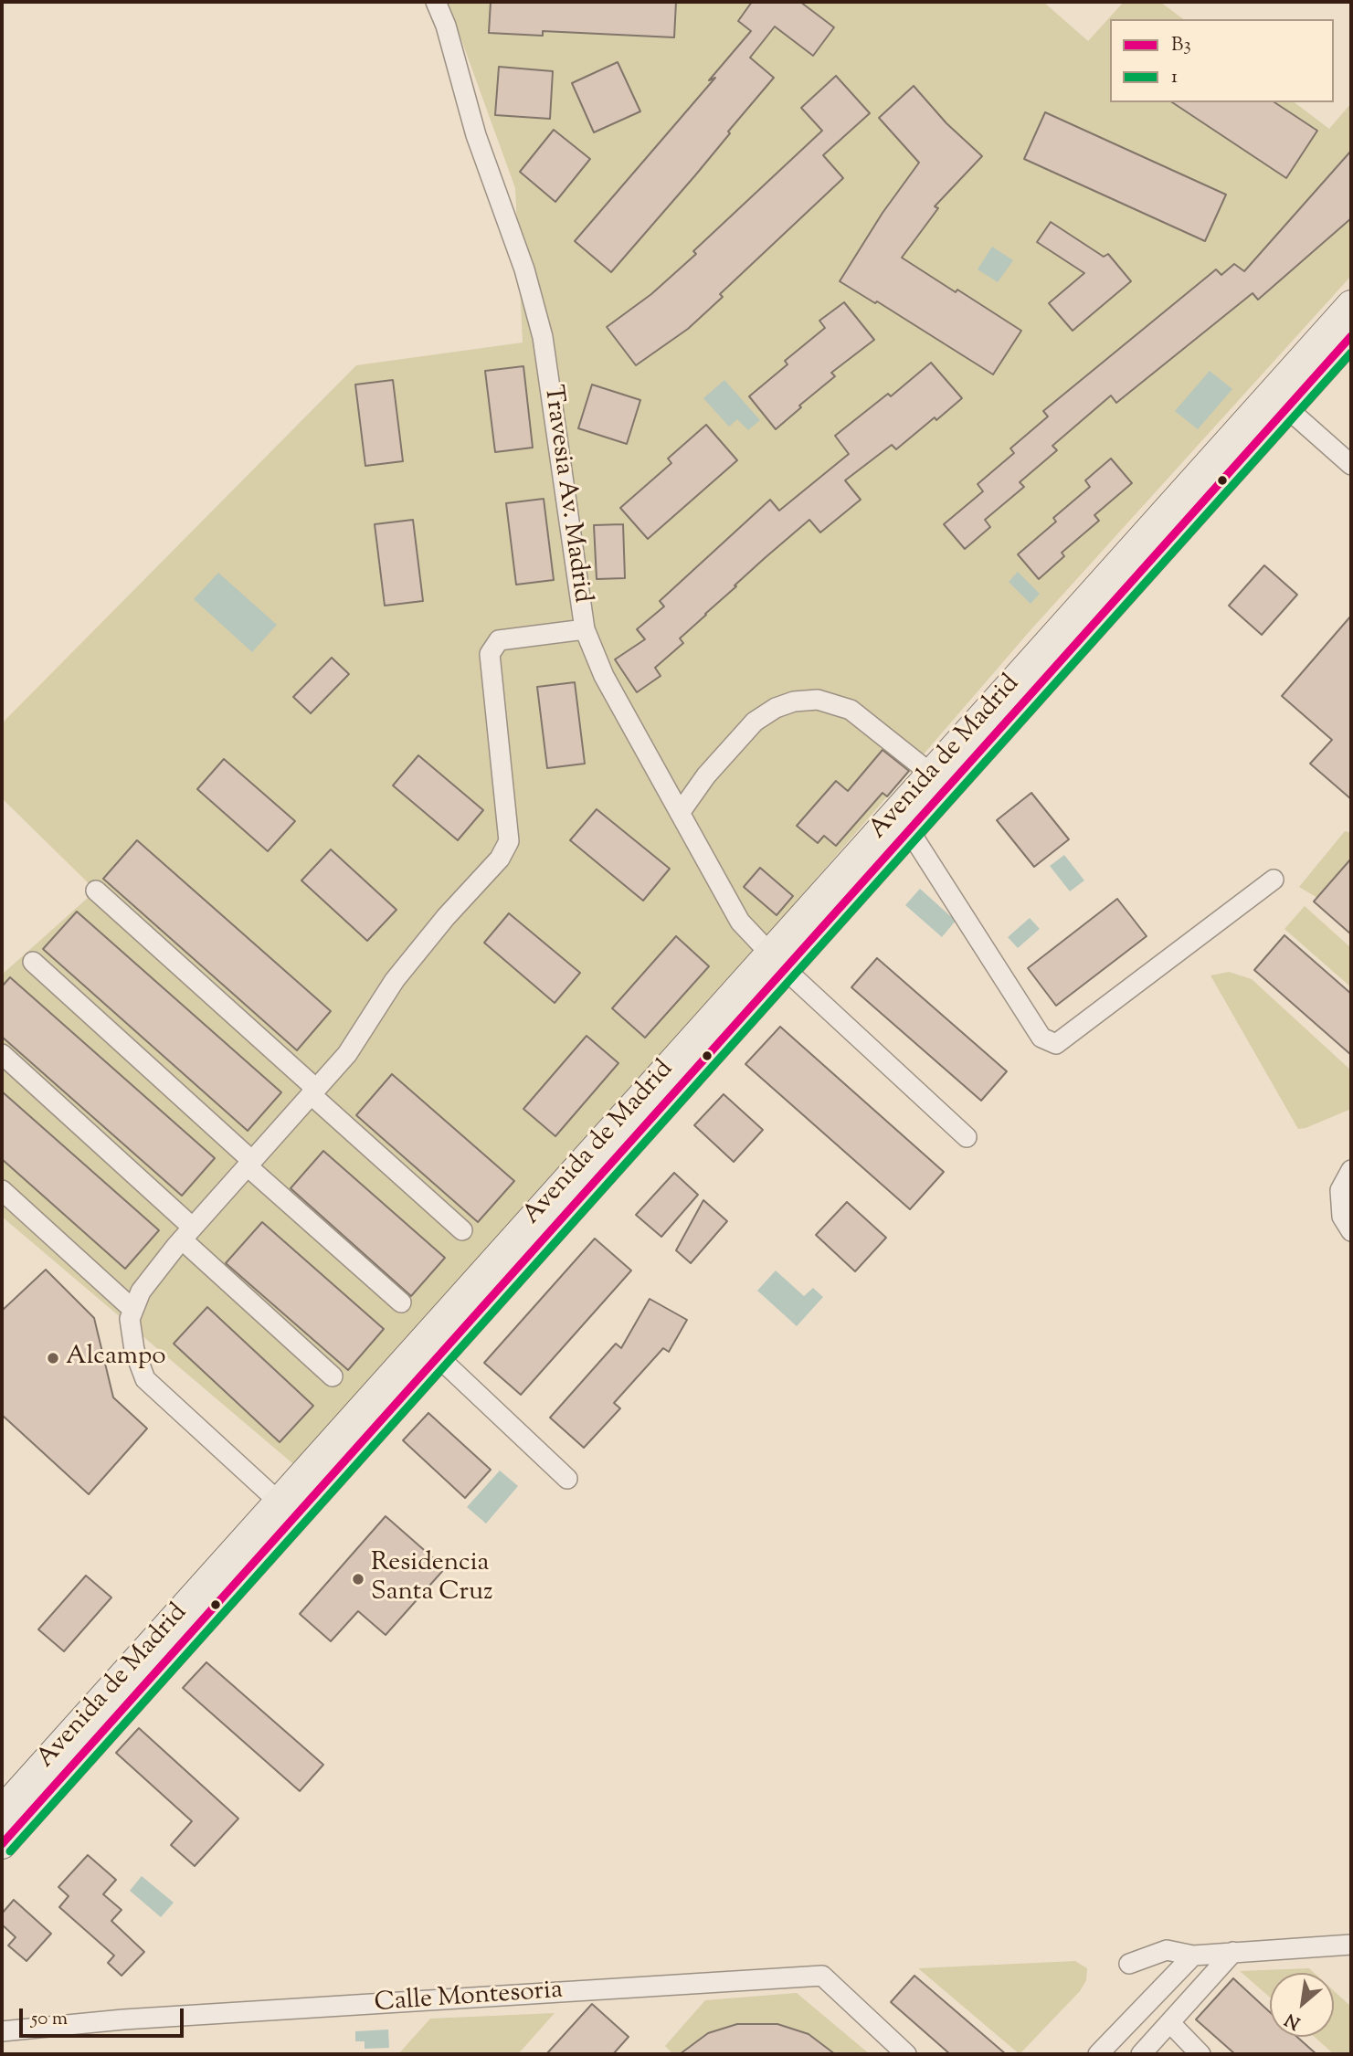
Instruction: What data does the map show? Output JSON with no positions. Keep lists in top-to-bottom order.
{
  "streets": {
    "main road": ["Avenida de Madrid"],
    "street": ["Travesia Av. Madrid", "Calle Montesoria"]
  },
  "crossings": [
    ["Travesia Av. Madrid", "Avenida de Madrid"]
  ],
  "places": ["Alcampo", "Residencia Santa Cruz"],
  "lines": ["transit line B3", "transit line 1"],
  "legend": ["B3", "1"],
  "scale_bar": "50 m",
  "north": "bottom left"
}
